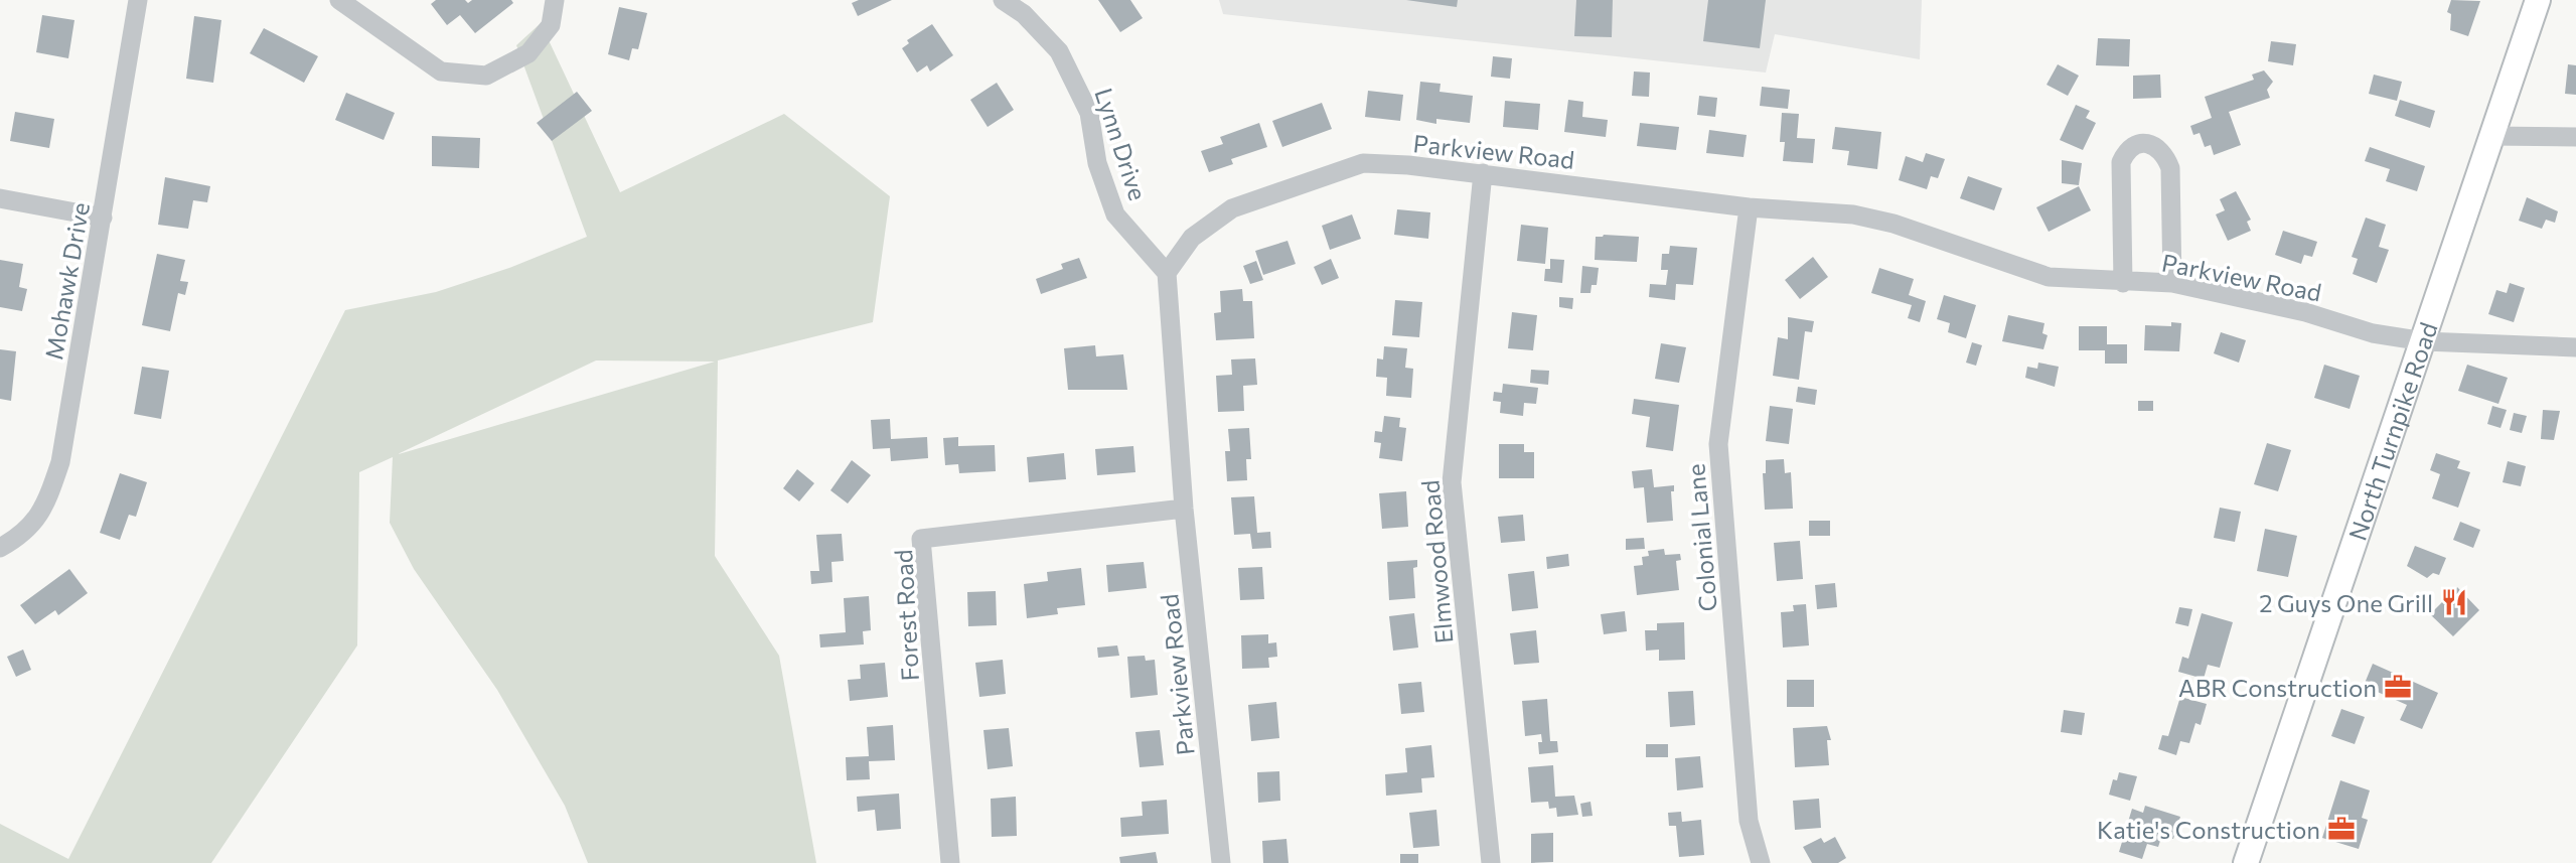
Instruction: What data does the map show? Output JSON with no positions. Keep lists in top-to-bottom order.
{
  "streets": {
    "main road": ["North Turnpike Road"],
    "street": [
      "Lynn Drive",
      "Parkview Road",
      "Mohawk Drive",
      "Colonial Lane",
      "Elmwood Road",
      "Forest Road"
    ]
  },
  "crossings": [
    ["Lynn Drive", "Parkview Road"],
    ["Parkview Road", "North Turnpike Road"],
    ["Parkview Road", "Colonial Lane"],
    ["Parkview Road", "Elmwood Road"],
    ["Parkview Road", "Forest Road"]
  ],
  "places": {
    "restaurant": ["2 Guys One Grill"],
    "office": ["ABR Construction", "Katie's Construction"]
  }
}
